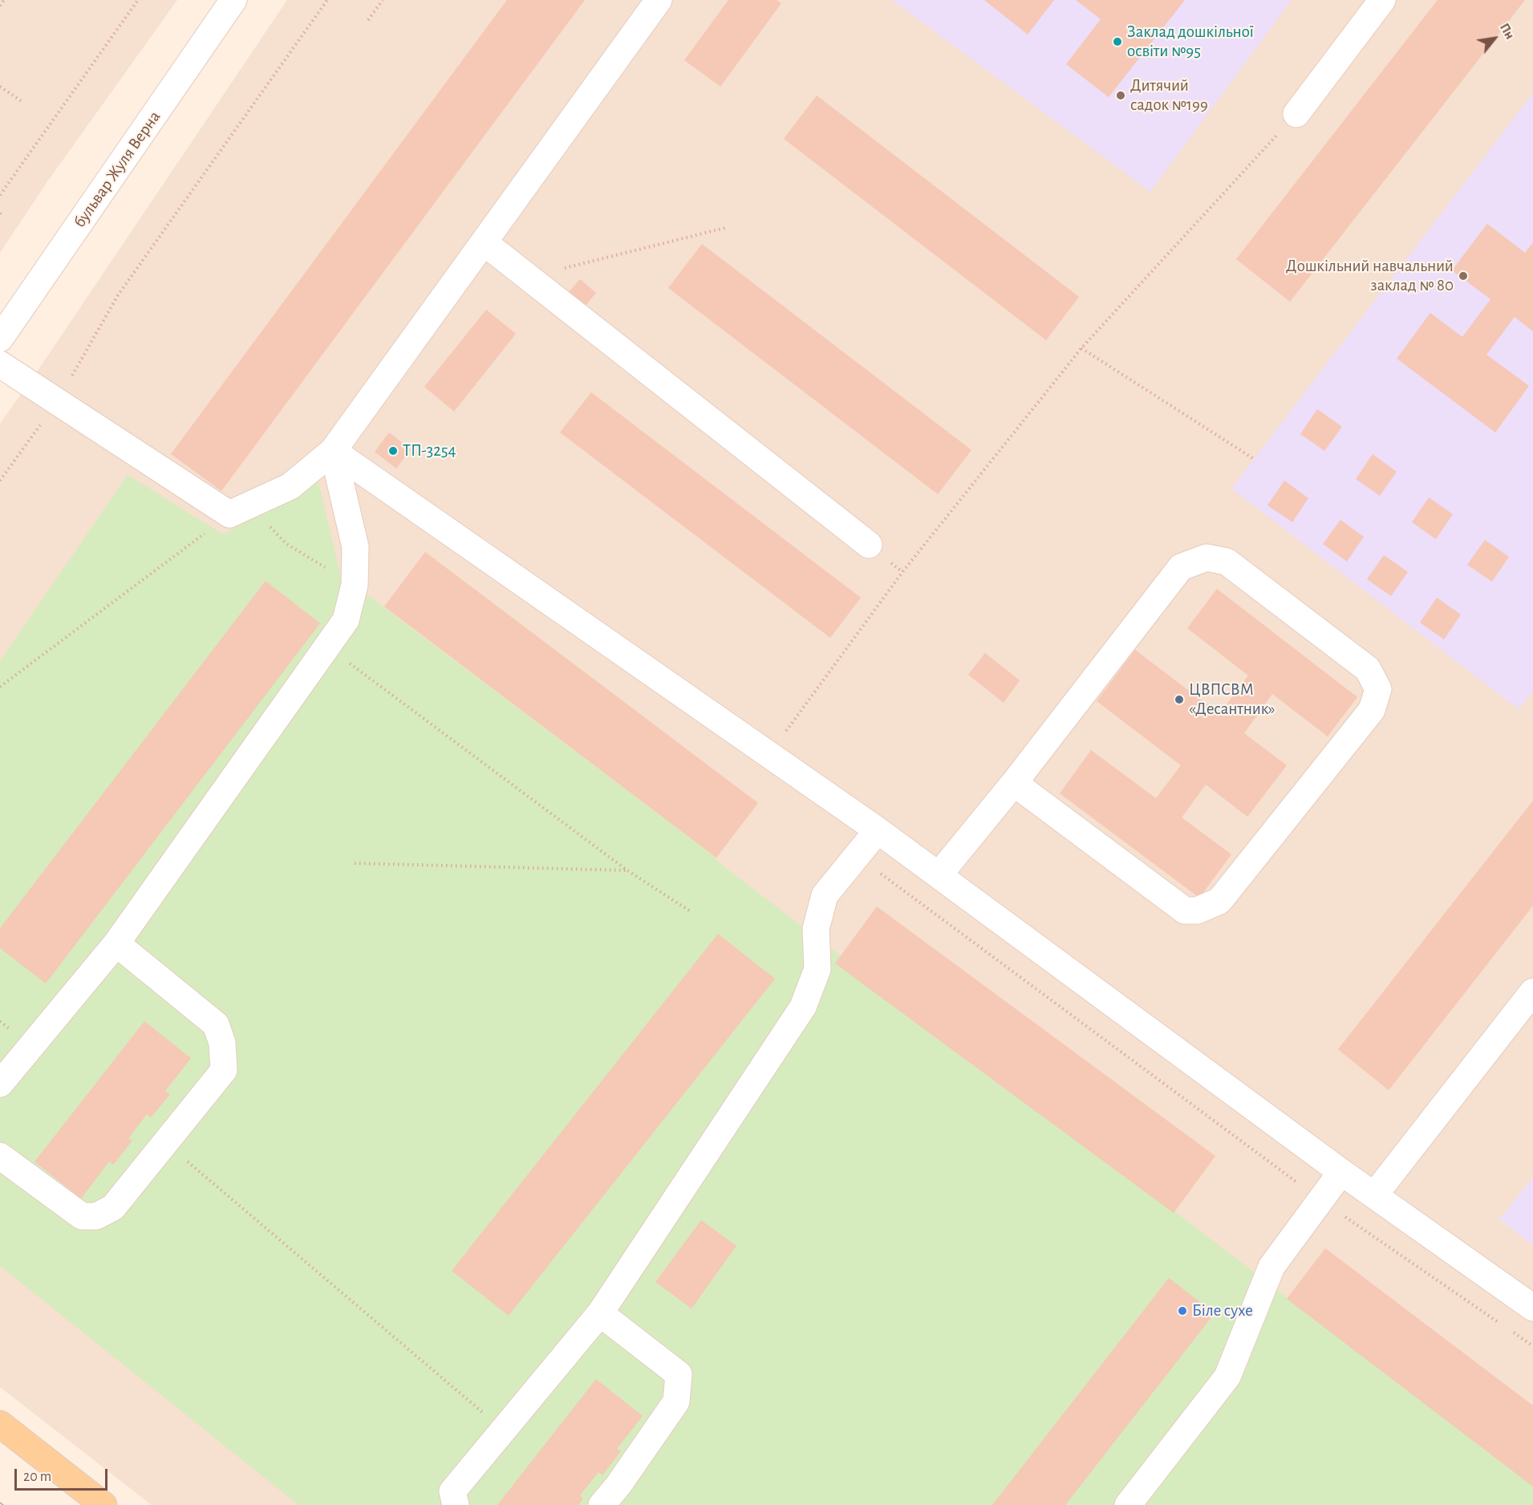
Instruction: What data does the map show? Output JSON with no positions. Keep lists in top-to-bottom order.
{
  "streets": {
    "street": ["бульвар Жуля Верна"]
  },
  "places": [
    "Заклад дошкільної освіти №95",
    "Дитячий садок №199",
    "Дошкільний навчальний заклад № 80",
    "ТП-3254",
    "ЦВПСВМ «Десантник»",
    "Біле сухе"
  ],
  "scale_bar": "20 m",
  "north": "top right"
}
